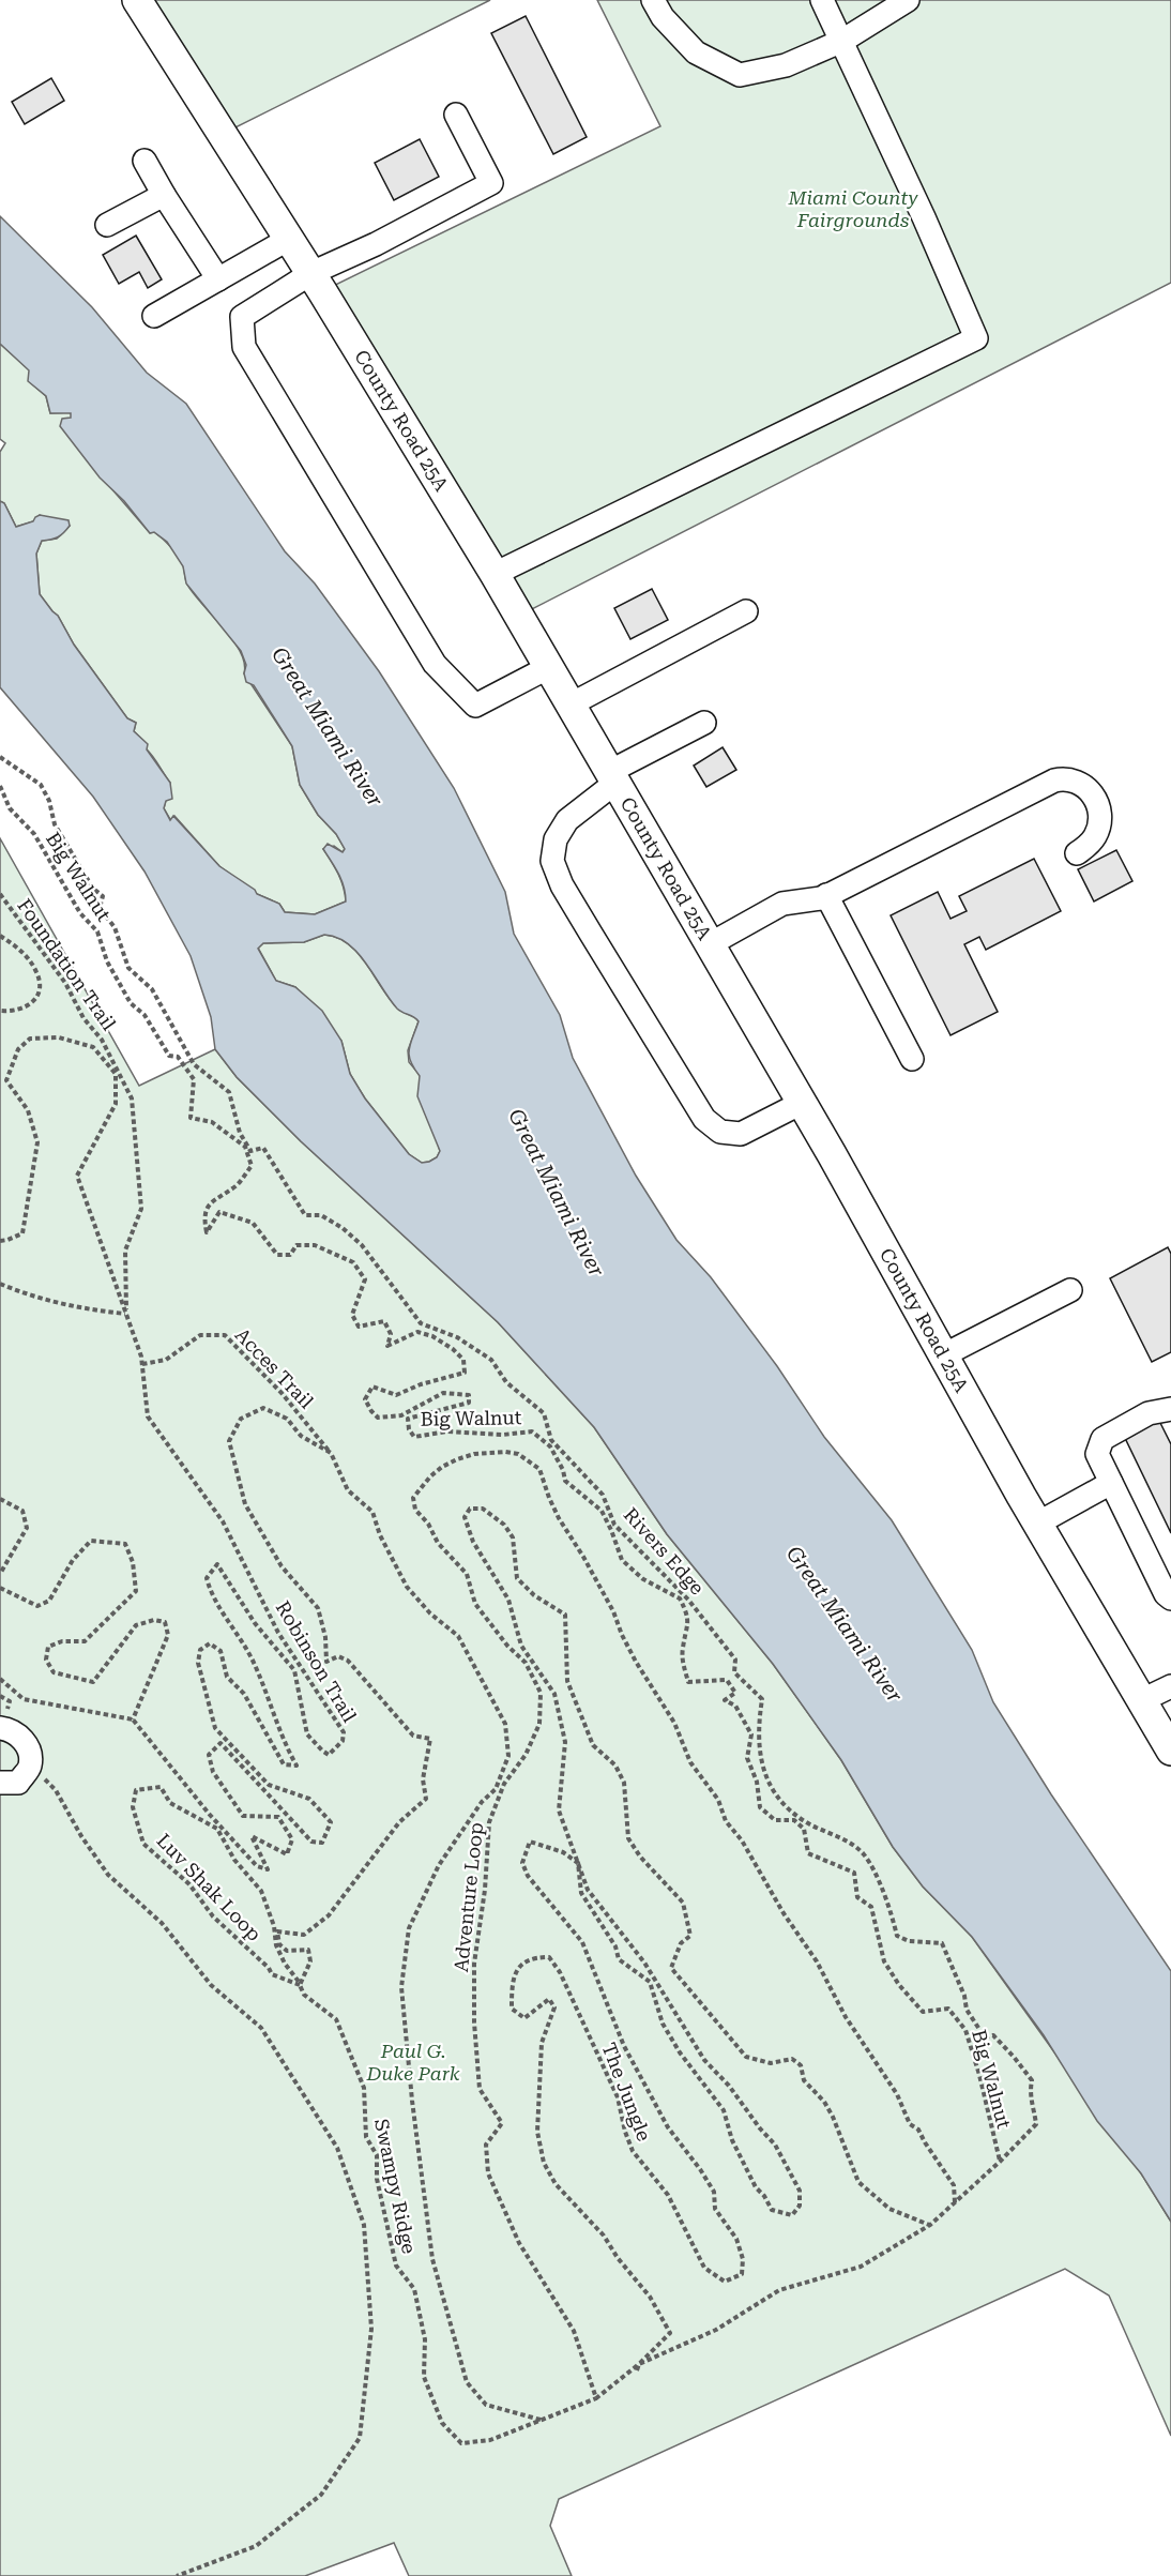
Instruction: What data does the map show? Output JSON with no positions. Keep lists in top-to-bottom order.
{
  "streets": {
    "main road": ["County Road 25A"],
    "path": [
      "Big Walnut",
      "Foundation Trail",
      "Acces Trail",
      "Rivers Edge",
      "Robinson Trail",
      "Luv Shak Loop",
      "Adventure Loop",
      "The Jungle",
      "Swampy Ridge"
    ]
  },
  "crossings": [
    ["Big Walnut", "Rivers Edge"],
    ["Foundation Trail", "Robinson Trail"],
    ["Acces Trail", "Robinson Trail"],
    ["Acces Trail", "Swampy Ridge"],
    ["Luv Shak Loop", "Swampy Ridge"],
    ["Adventure Loop", "Swampy Ridge"]
  ],
  "water": ["Great Miami River"],
  "parks": ["Miami County Fairgrounds", "Paul G. Duke Park"]
}
